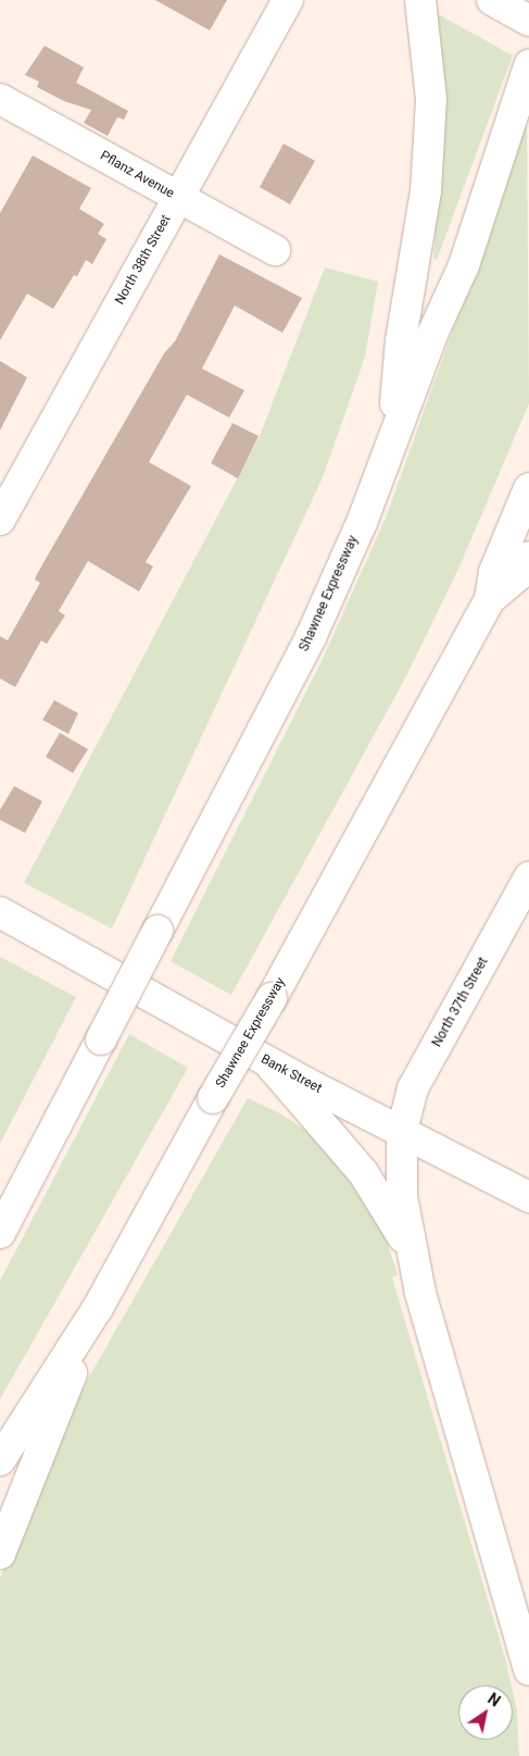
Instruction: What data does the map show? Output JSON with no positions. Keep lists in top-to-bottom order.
{
  "streets": {
    "main road": [
      "Pflanz Avenue",
      "North 38th Street",
      "Shawnee Expressway",
      "North 37th Street",
      "Bank Street"
    ]
  },
  "crossings": [
    ["Pflanz Avenue", "North 38th Street"],
    ["North 37th Street", "Bank Street"]
  ],
  "north": "top right"
}
